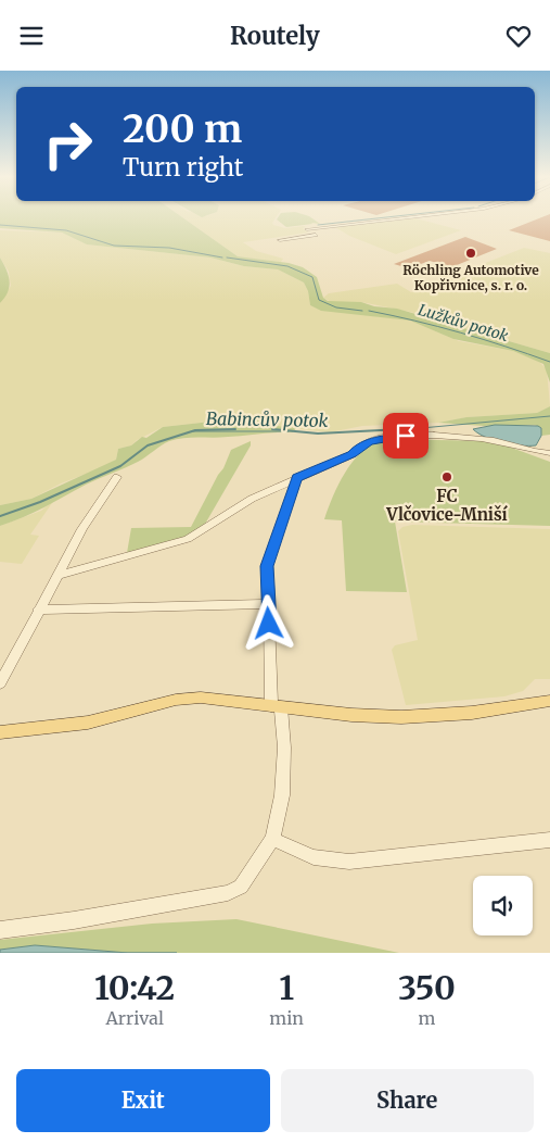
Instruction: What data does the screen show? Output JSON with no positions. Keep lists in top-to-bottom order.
{
  "water": ["Lužkův potok", "Babincův potok"],
  "places": ["Röchling Automotive Kopřivnice, s. r. o.", "FC Vlčovice-Mniší"],
  "page": {
    "header": "Routely",
    "turn": ["200 m", "Turn right"],
    "eta": [
      "10:42",
      "Arrival",
      "1",
      "min",
      "350",
      "m"
    ],
    "buttons": ["Exit", "Share"]
  }
}
